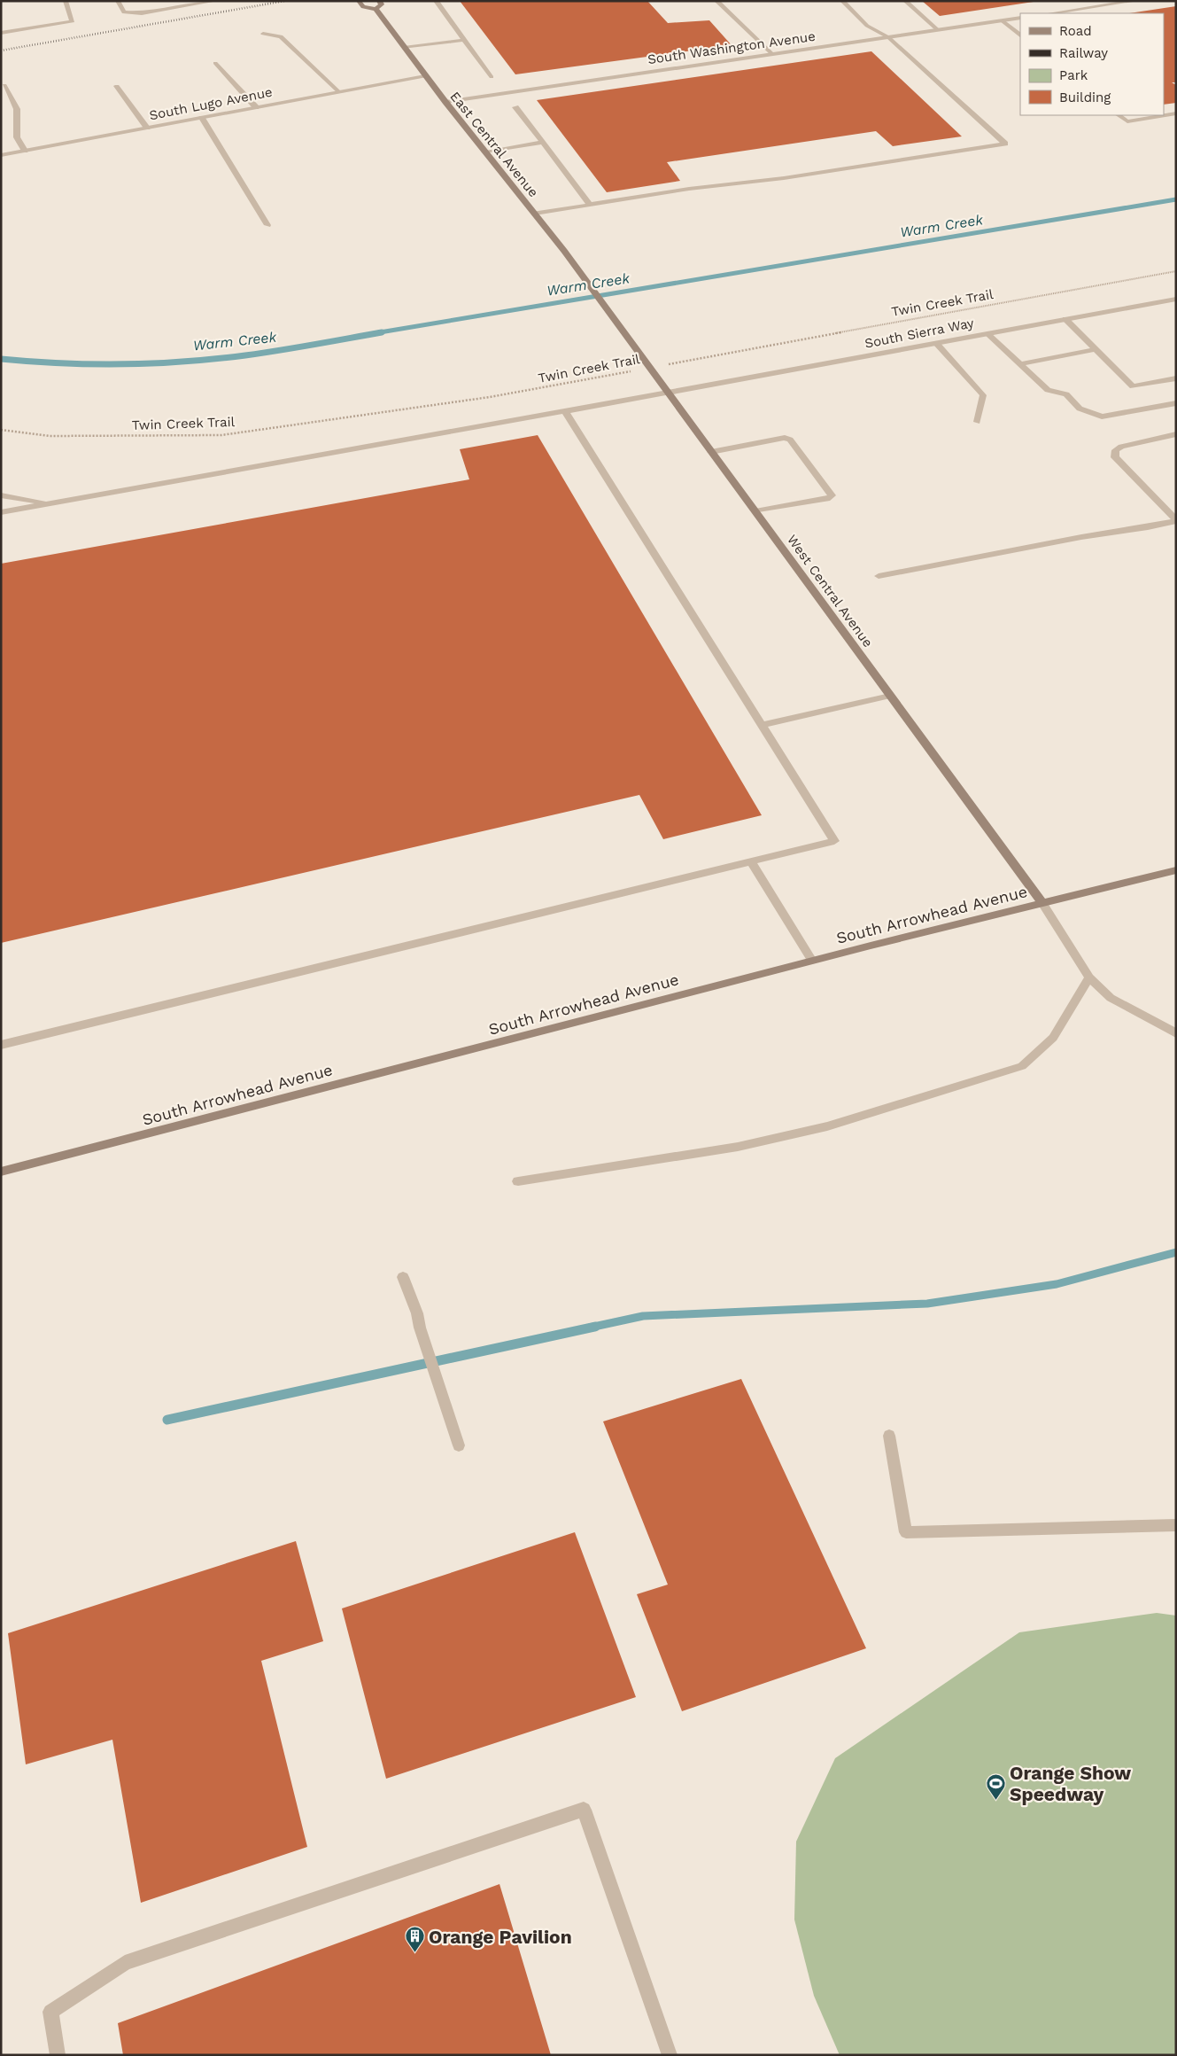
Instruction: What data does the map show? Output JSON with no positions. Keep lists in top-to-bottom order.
{
  "streets": {
    "street": [
      "South Washington Avenue",
      "South Lugo Avenue",
      "East Central Avenue",
      "South Sierra Way",
      "West Central Avenue",
      "South Arrowhead Avenue"
    ],
    "path": ["Twin Creek Trail"]
  },
  "crossings": [
    ["South Washington Avenue", "East Central Avenue"],
    ["South Lugo Avenue", "East Central Avenue"],
    ["East Central Avenue", "West Central Avenue"],
    ["Twin Creek Trail", "West Central Avenue"],
    ["South Sierra Way", "West Central Avenue"],
    ["West Central Avenue", "South Arrowhead Avenue"]
  ],
  "water": ["Warm Creek"],
  "places": {
    "sports": ["Orange Show Speedway"],
    "building": ["Orange Pavilion"]
  },
  "legend": [
    "Road",
    "Railway",
    "Park",
    "Building"
  ]
}
